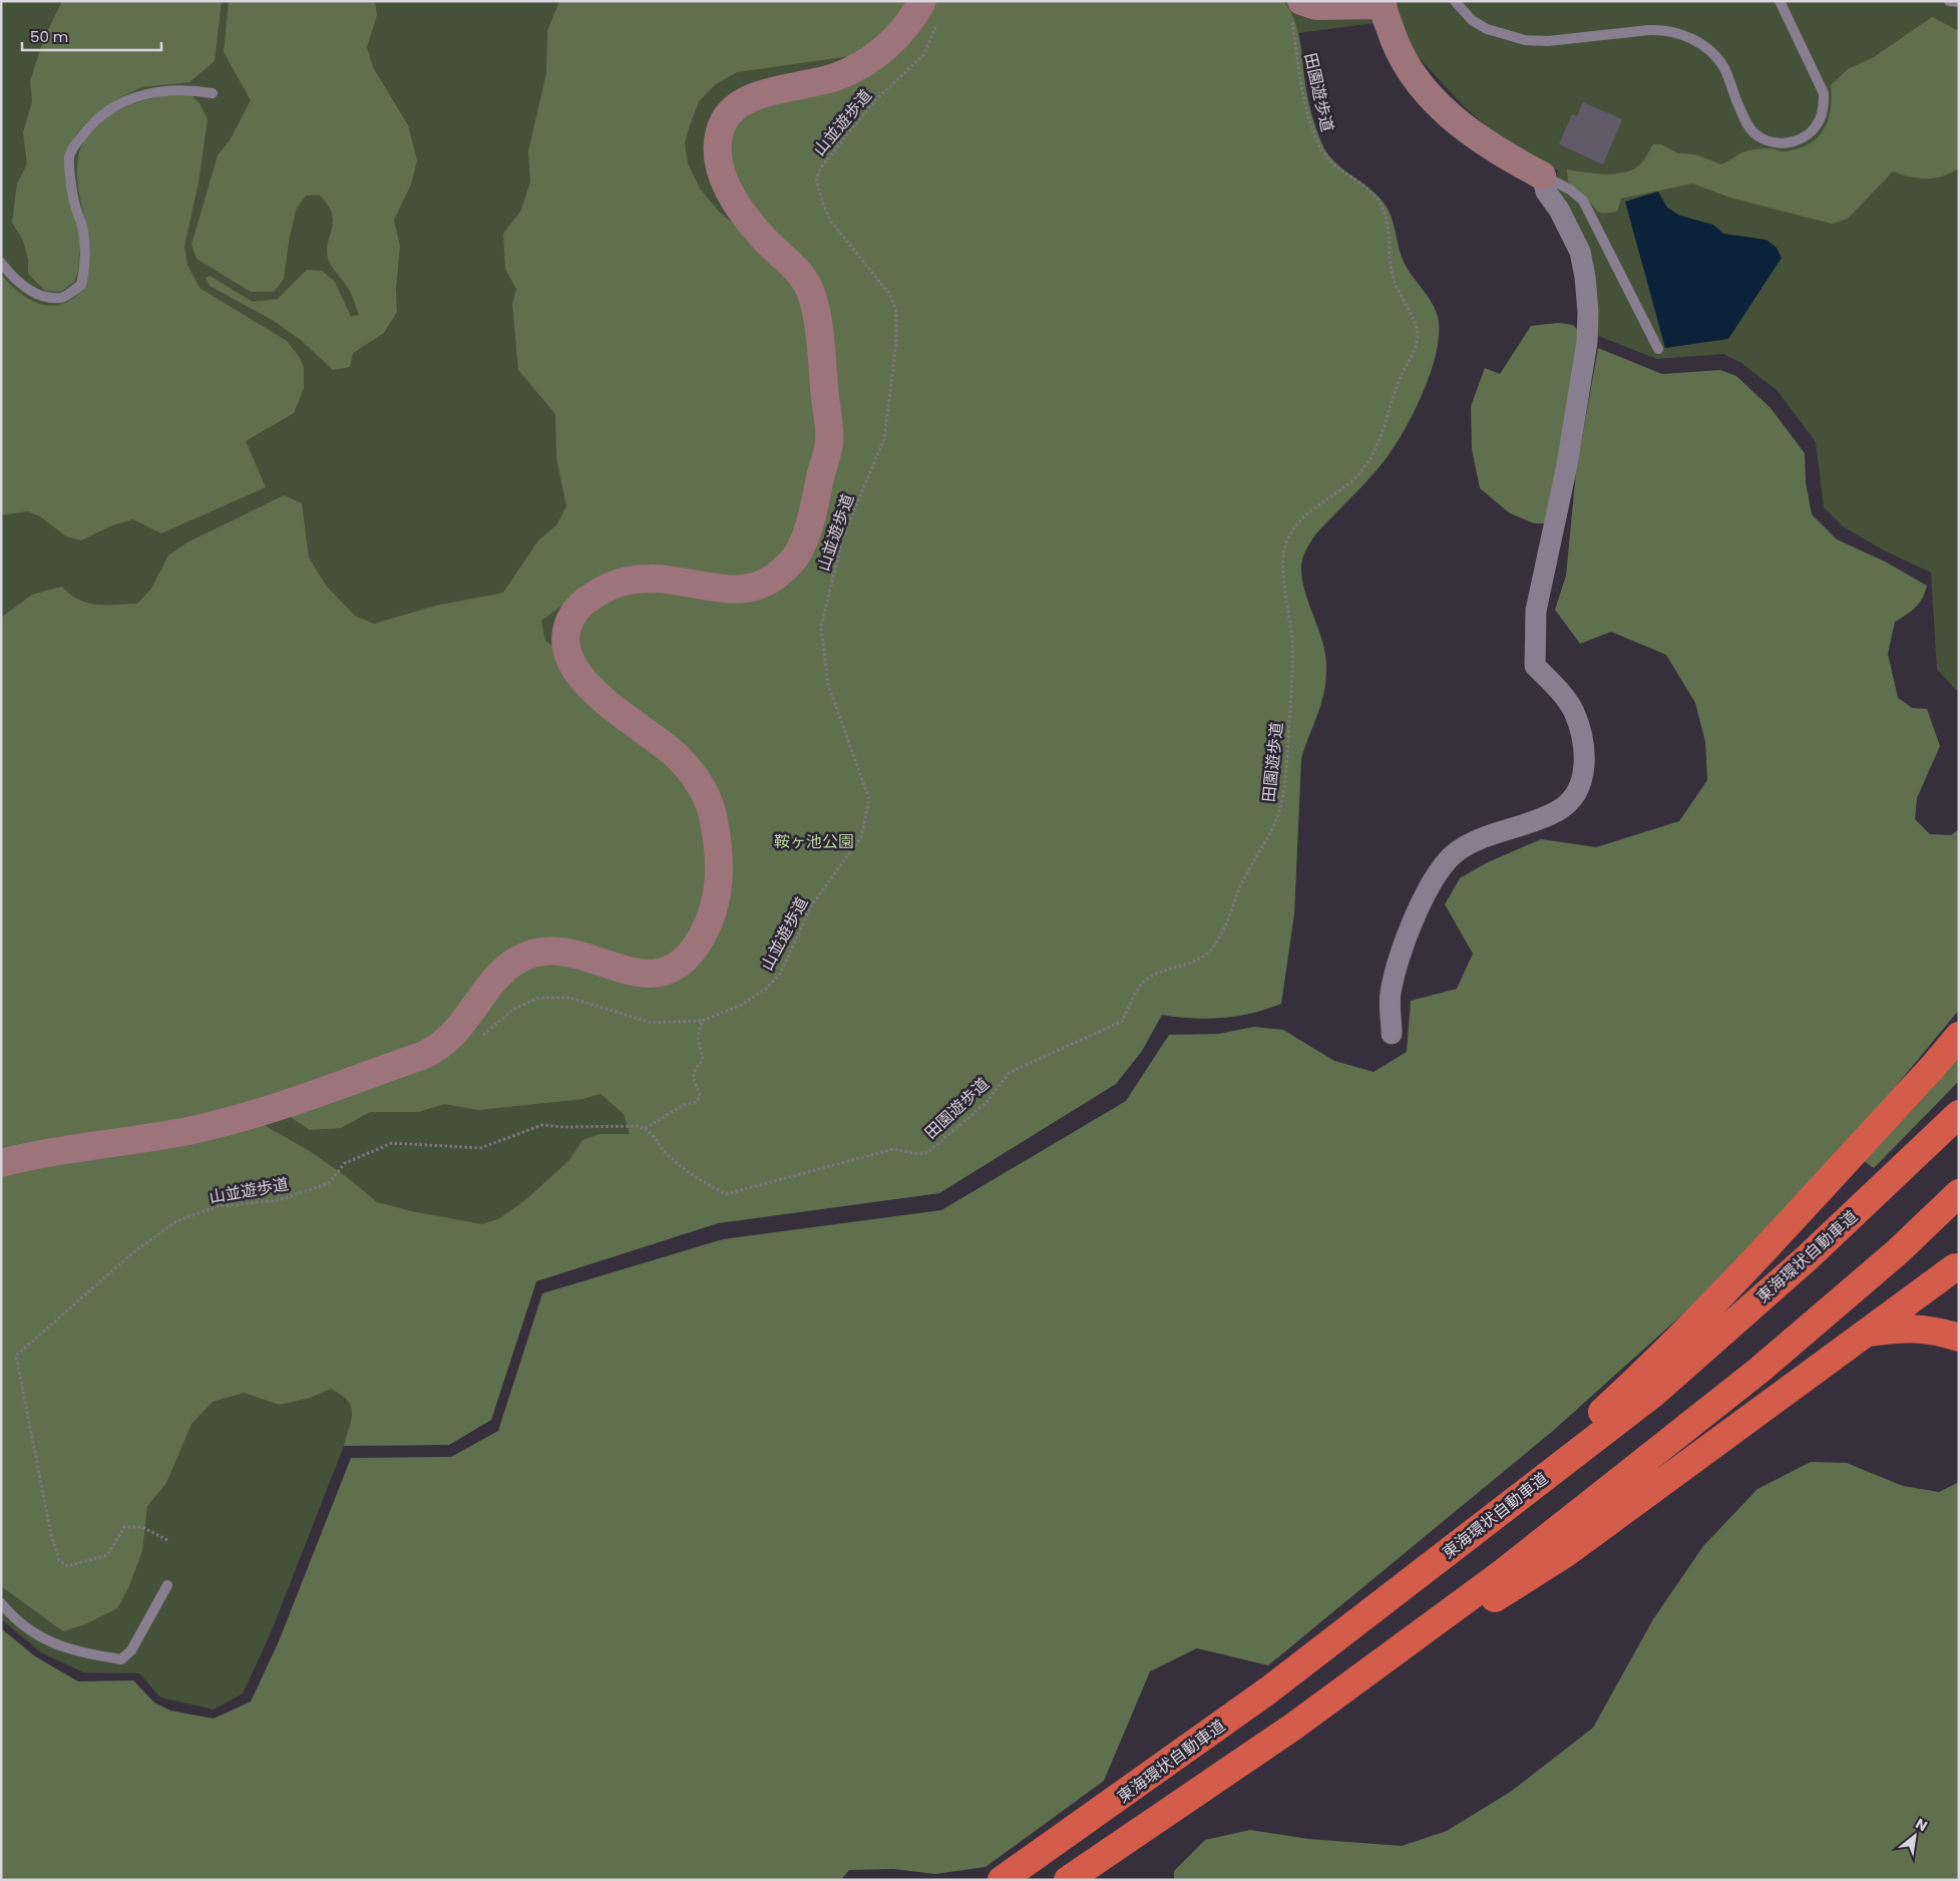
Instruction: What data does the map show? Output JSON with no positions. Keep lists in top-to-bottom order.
{
  "streets": {
    "highway": ["東海環状自動車道"],
    "path": ["田園遊歩道", "山並遊歩道"]
  },
  "crossings": [
    ["田園遊歩道", "山並遊歩道"]
  ],
  "parks": ["鞍ヶ池公園"],
  "scale_bar": "50 m",
  "north": "top right"
}
